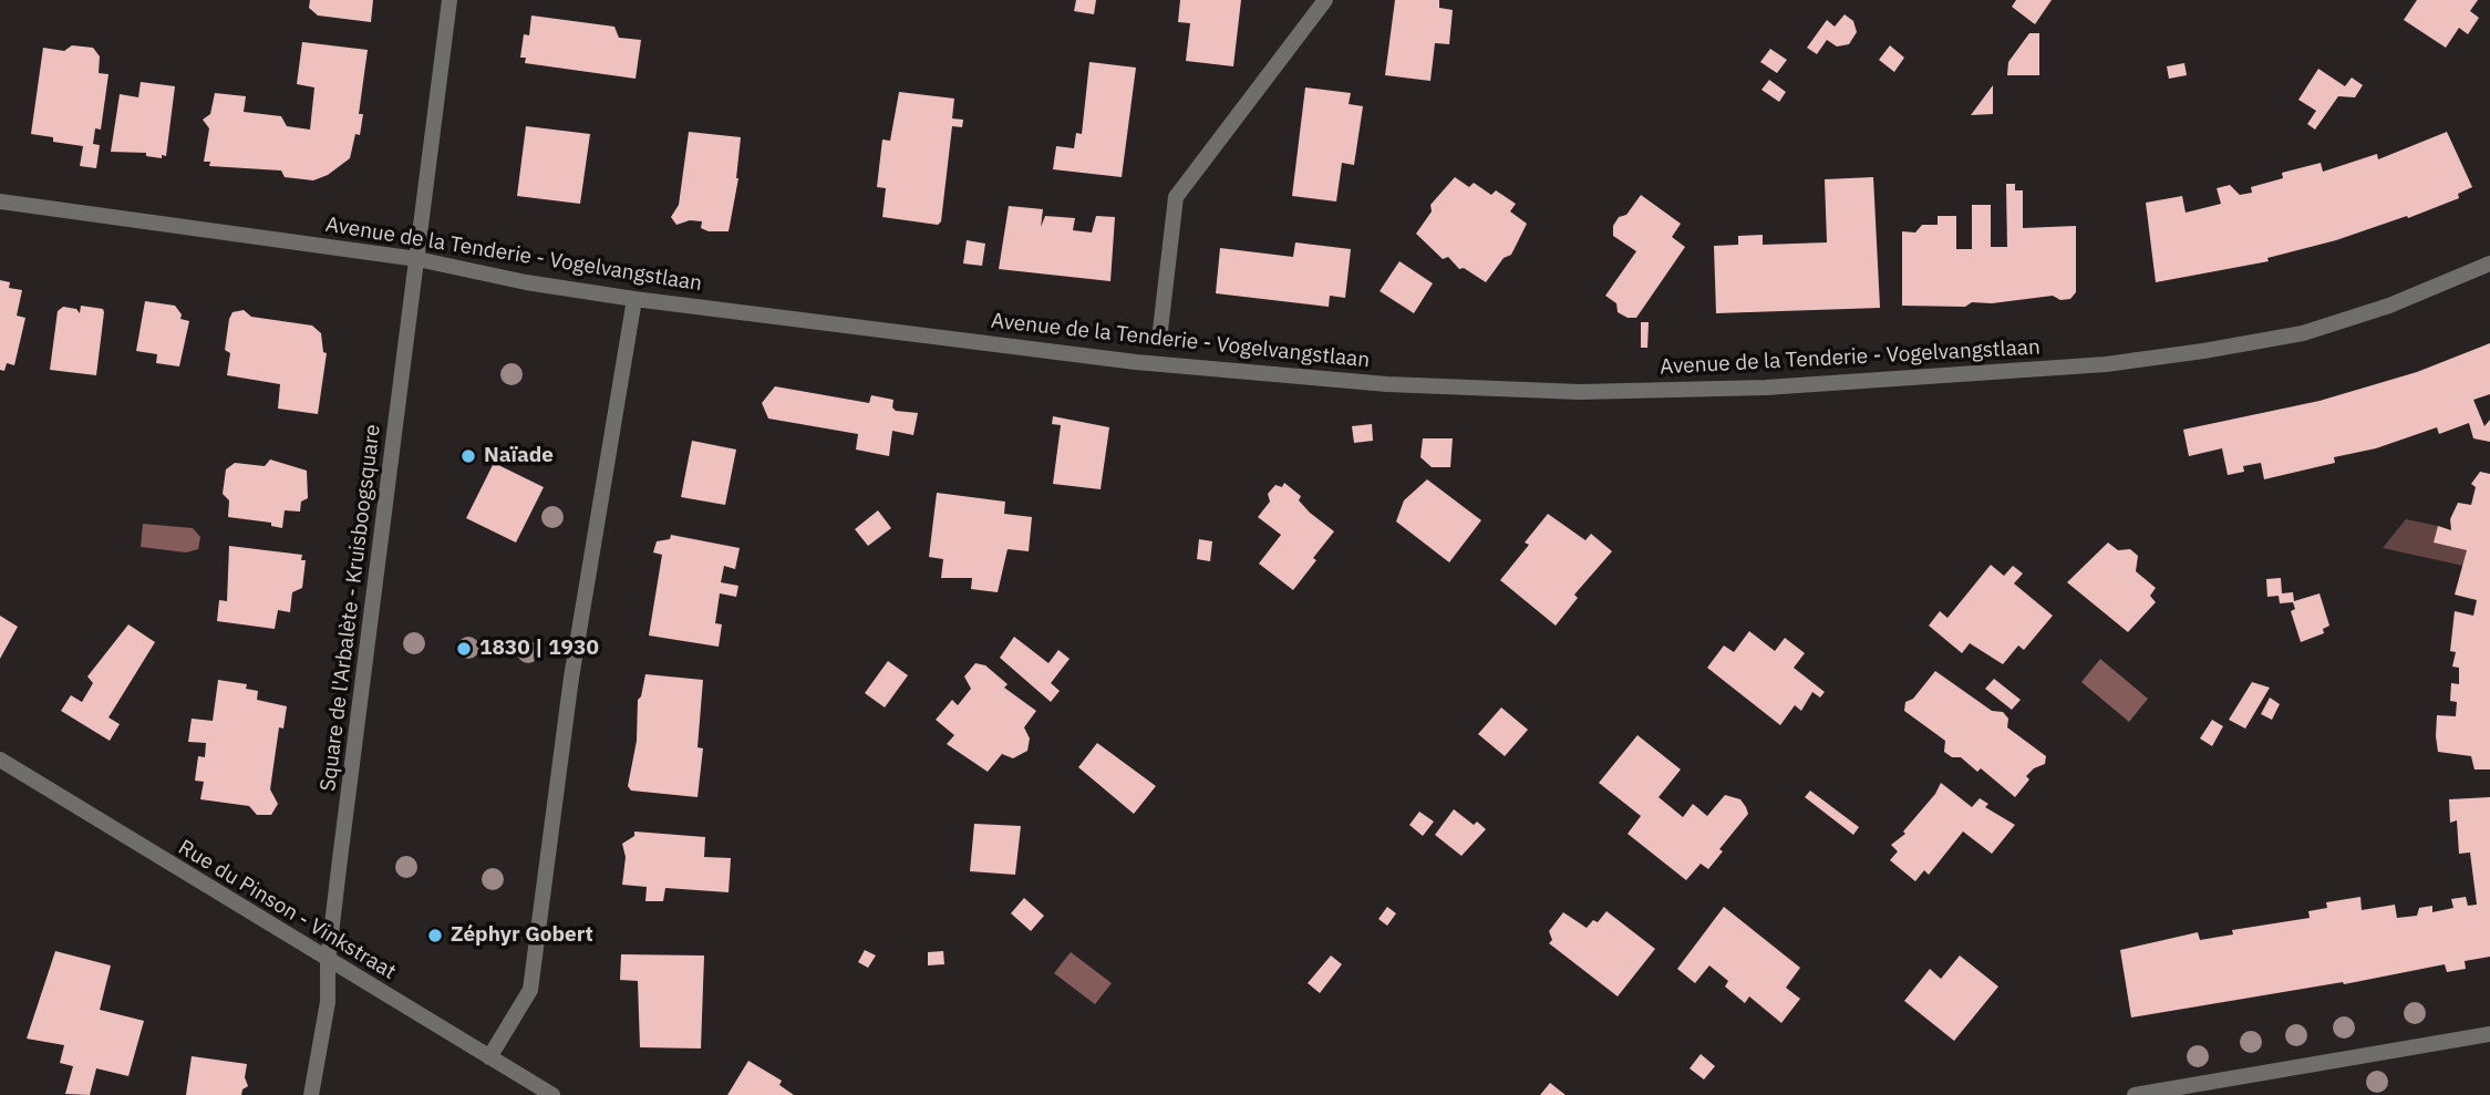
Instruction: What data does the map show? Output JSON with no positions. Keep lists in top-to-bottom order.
{
  "streets": {
    "street": ["Avenue de la Tenderie - Vogelvangstlaan", "Square de l'Arbalète - Kruisboogsquare", "Rue du Pinson - Vinkstraat"]
  },
  "crossings": [
    ["Avenue de la Tenderie - Vogelvangstlaan", "Square de l'Arbalète - Kruisboogsquare"],
    ["Square de l'Arbalète - Kruisboogsquare", "Rue du Pinson - Vinkstraat"]
  ],
  "places": ["Naïade", "1830 | 1930", "Zéphyr Gobert"]
}
